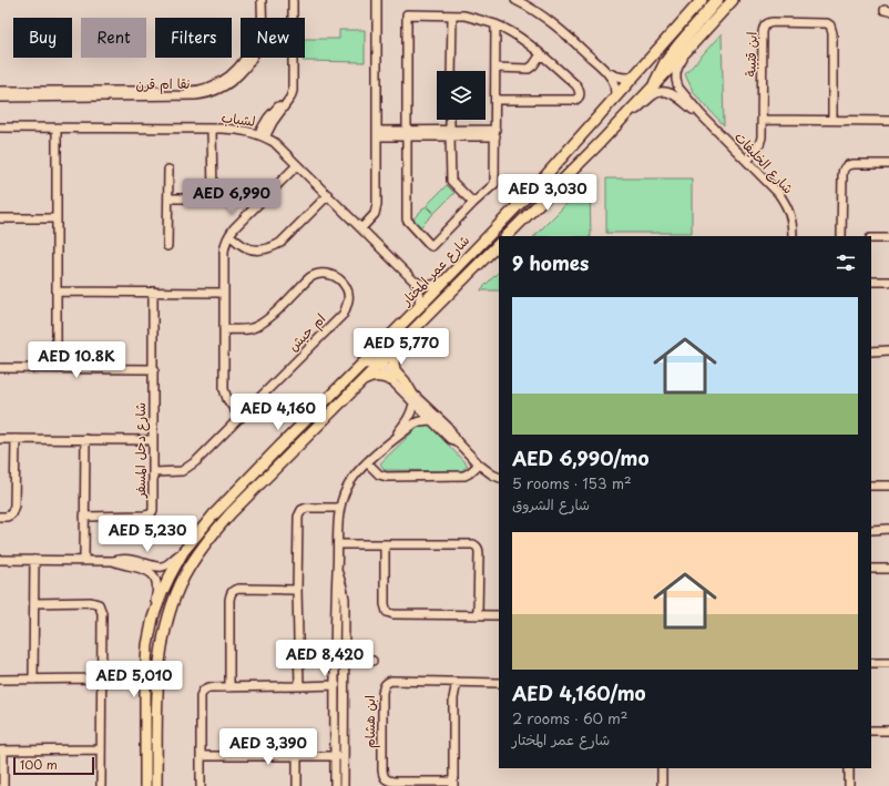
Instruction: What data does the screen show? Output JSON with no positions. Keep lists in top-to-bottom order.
{
  "streets": {
    "main road": ["شارع عمر المختار"],
    "street": [
      "ابن قتيبة",
      "نقا ام قرن",
      "لشباب",
      "شارع الخليفات",
      "ام حيش",
      "شارع دحل المسفر",
      "ابن هشام"
    ]
  },
  "crossings": [
    ["ابن قتيبة", "شارع الخليفات"],
    ["ام حيش", "شارع دحل المسفر"]
  ],
  "scale_bar": "100 m",
  "page": {
    "chip": [
      "Buy",
      "Rent",
      "Filters",
      "New"
    ],
    "price": [
      "AED 3,030",
      "AED 6,990",
      "AED 5,770",
      "AED 10.8K",
      "AED 4,160",
      "AED 5,230",
      "AED 8,420",
      "AED 5,010",
      "AED 3,390"
    ],
    "heading": "9 homes",
    "list": [
      {
        "name": "AED 6,990/mo",
        "note": "5 rooms · 153 m² · شارع الشروق"
      },
      {
        "name": "AED 4,160/mo",
        "note": "2 rooms · 60 m² · شارع عمر المختار"
      }
    ],
    "scale": "100 m"
  }
}
